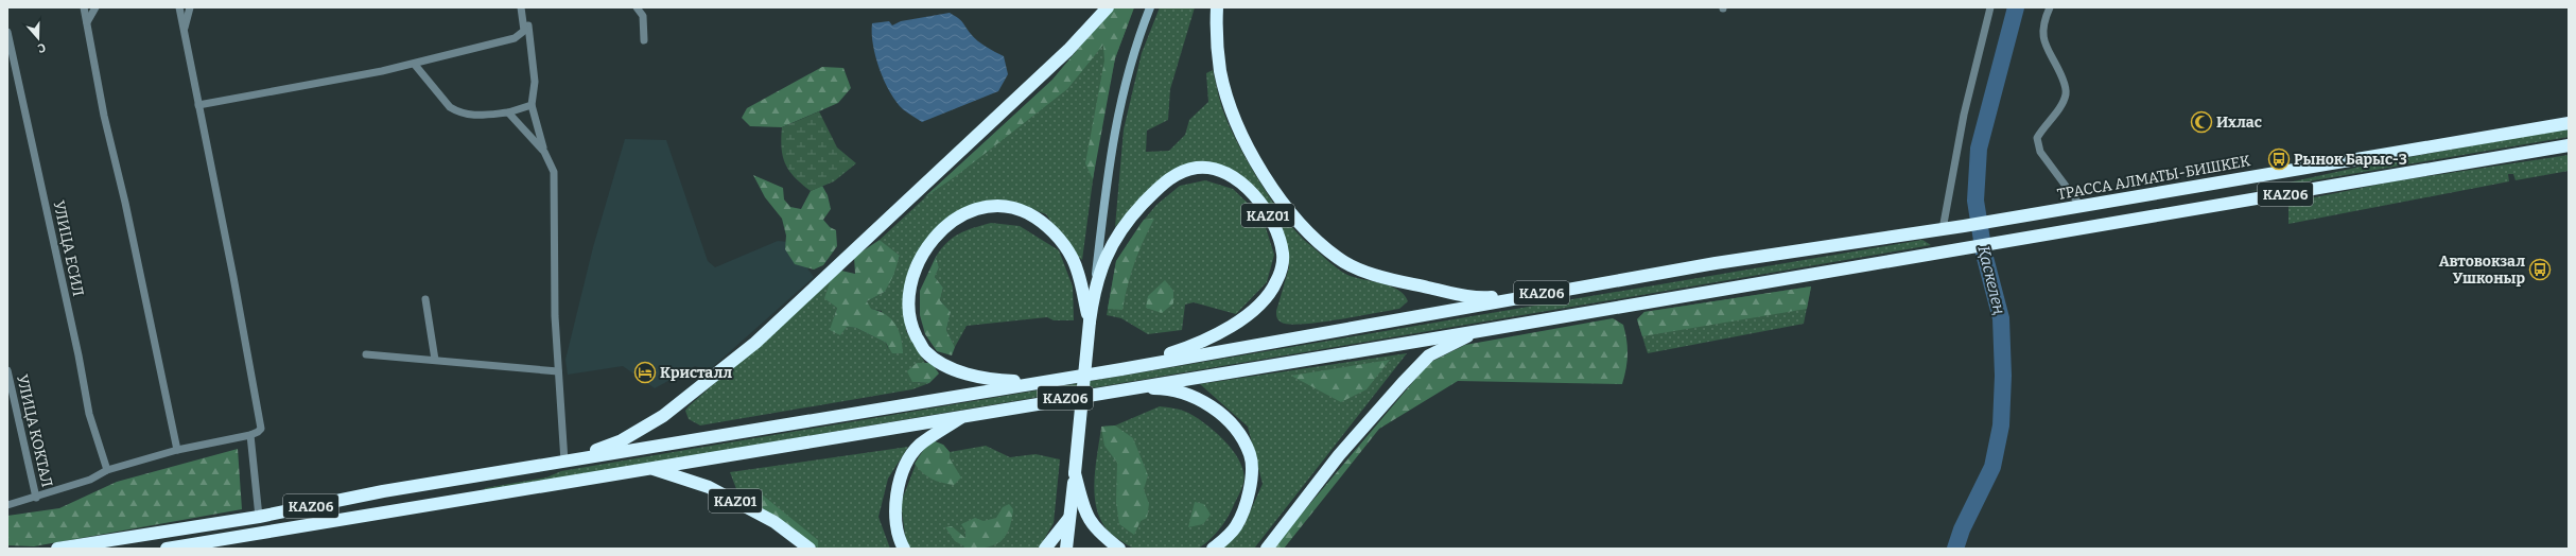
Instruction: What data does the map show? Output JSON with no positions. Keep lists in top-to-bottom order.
{
  "streets": {
    "highway": ["ТРАССА АЛМАТЫ-БИШКЕК", "KАZ06", "KАZ01"],
    "street": ["УЛИЦА ЕСИЛ", "УЛИЦА КОКТАЛ"]
  },
  "crossings": [
    ["ТРАССА АЛМАТЫ-БИШКЕК", "KАZ06"],
    ["KАZ06", "KАZ01"]
  ],
  "water": ["Қаскелең"],
  "places": {
    "mosque": ["Ихлас"],
    "bus stop": ["Рынок Барыс-3", "Автовокзал Ушконыр"],
    "hotel": ["Кристалл"]
  },
  "north": "bottom"
}
